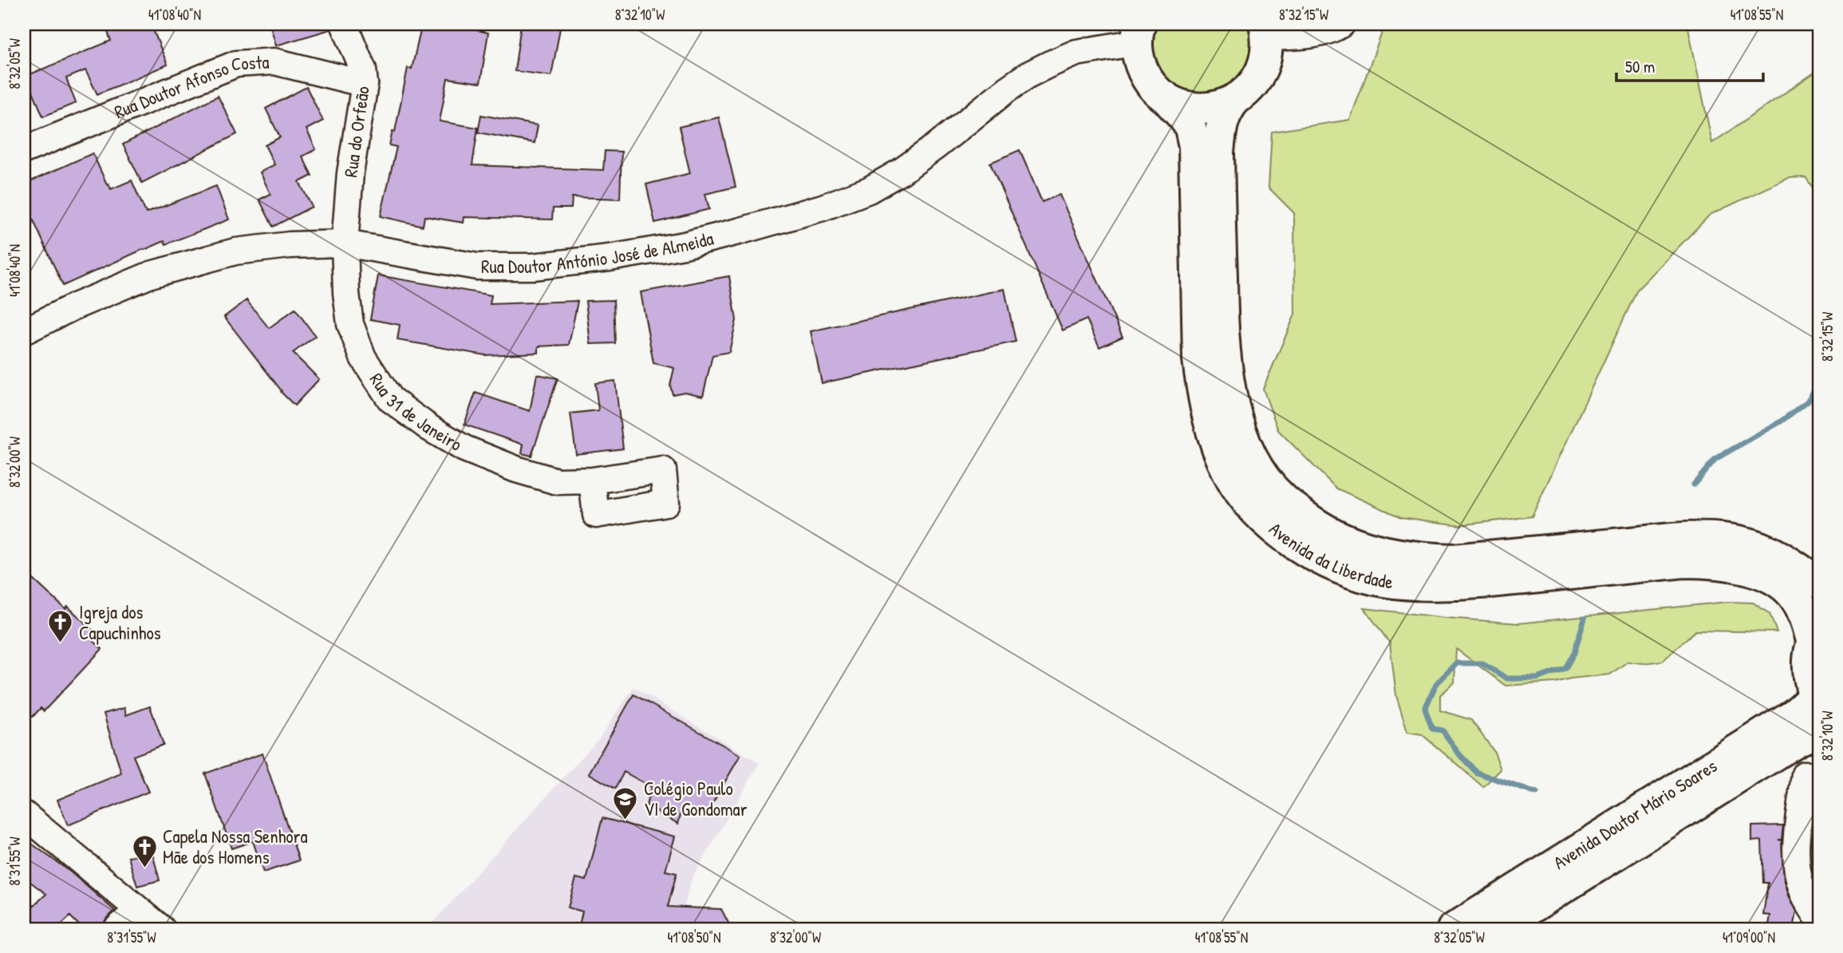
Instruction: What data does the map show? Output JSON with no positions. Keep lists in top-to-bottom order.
{
  "streets": {
    "main road": ["Avenida da Liberdade", "Avenida Doutor Mário Soares"],
    "street": [
      "Rua Doutor Afonso Costa",
      "Rua do Orfeão",
      "Rua Doutor António José de Almeida",
      "Rua 31 de Janeiro"
    ]
  },
  "crossings": [
    ["Rua Doutor Afonso Costa", "Rua do Orfeão"],
    ["Rua do Orfeão", "Rua Doutor António José de Almeida"],
    ["Rua do Orfeão", "Rua 31 de Janeiro"],
    ["Rua Doutor António José de Almeida", "Rua 31 de Janeiro"],
    ["Rua Doutor António José de Almeida", "Avenida da Liberdade"],
    ["Avenida da Liberdade", "Avenida Doutor Mário Soares"]
  ],
  "places": {
    "church": ["Igreja dos Capuchinhos", "Capela Nossa Senhora Mãe dos Homens"],
    "school or university": ["Colégio Paulo VI de Gondomar"]
  },
  "scale_bar": "50 m",
  "coordinates": [
    "41°08'40\"N",
    "8°32'10\"W",
    "8°32'15\"W",
    "41°08'55\"N",
    "8°32'05\"W",
    "8°32'00\"W",
    "8°31'55\"W",
    "41°08'50\"N",
    "41°09'00\"N"
  ]
}
